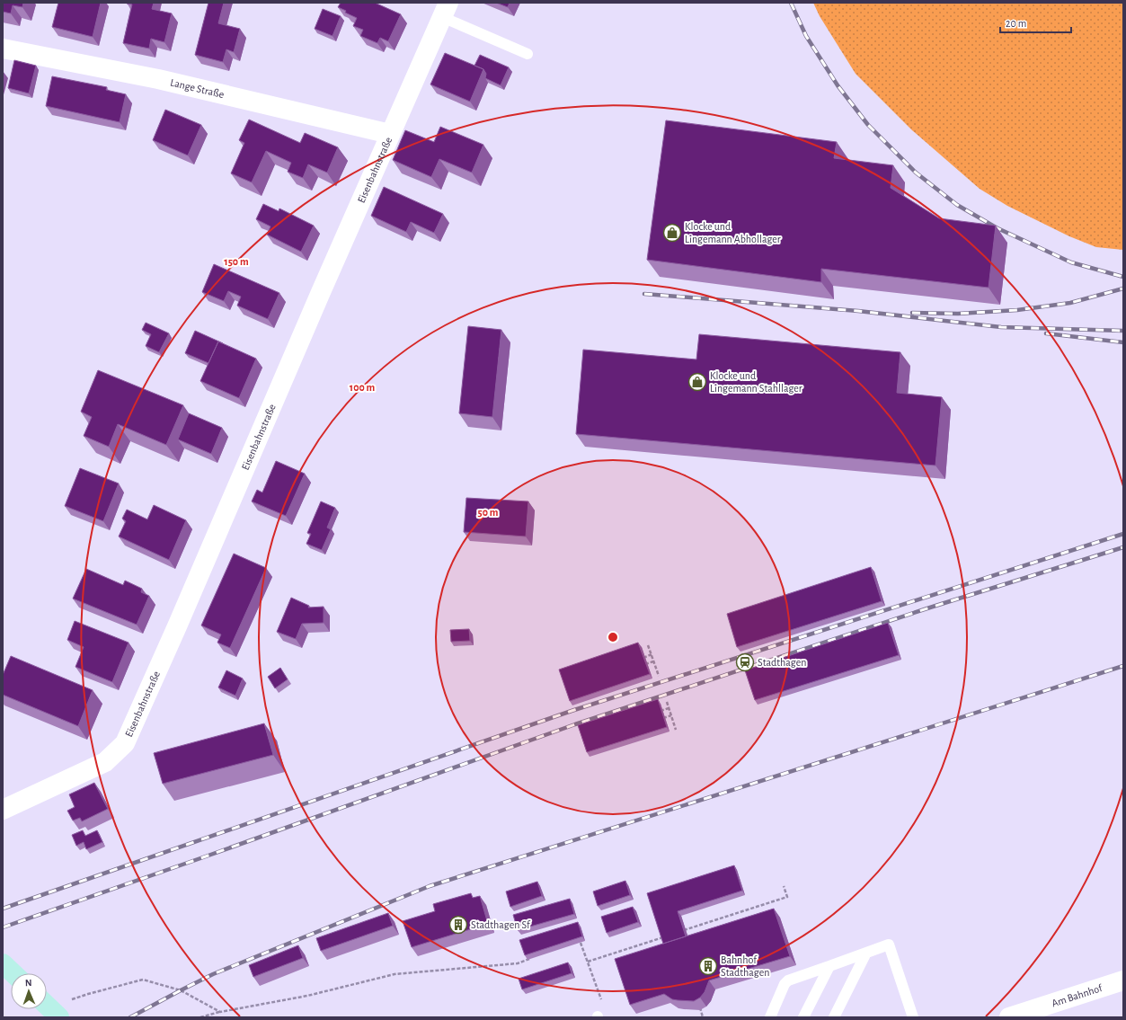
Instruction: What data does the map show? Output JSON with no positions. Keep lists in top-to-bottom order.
{
  "streets": {
    "street": ["Lange Straße", "Eisenbahnstraße", "Am Bahnhof"]
  },
  "crossings": [
    ["Lange Straße", "Eisenbahnstraße"]
  ],
  "places": {
    "shop": ["Klocke und Lingemann Abhollager", "Klocke und Lingemann Stahllager"],
    "station": ["Stadthagen"],
    "building": ["Stadthagen Sf", "Bahnhof Stadthagen"]
  },
  "scale_bar": "20 m",
  "north": "top",
  "rings": ["150 m", "100 m", "50 m"]
}
